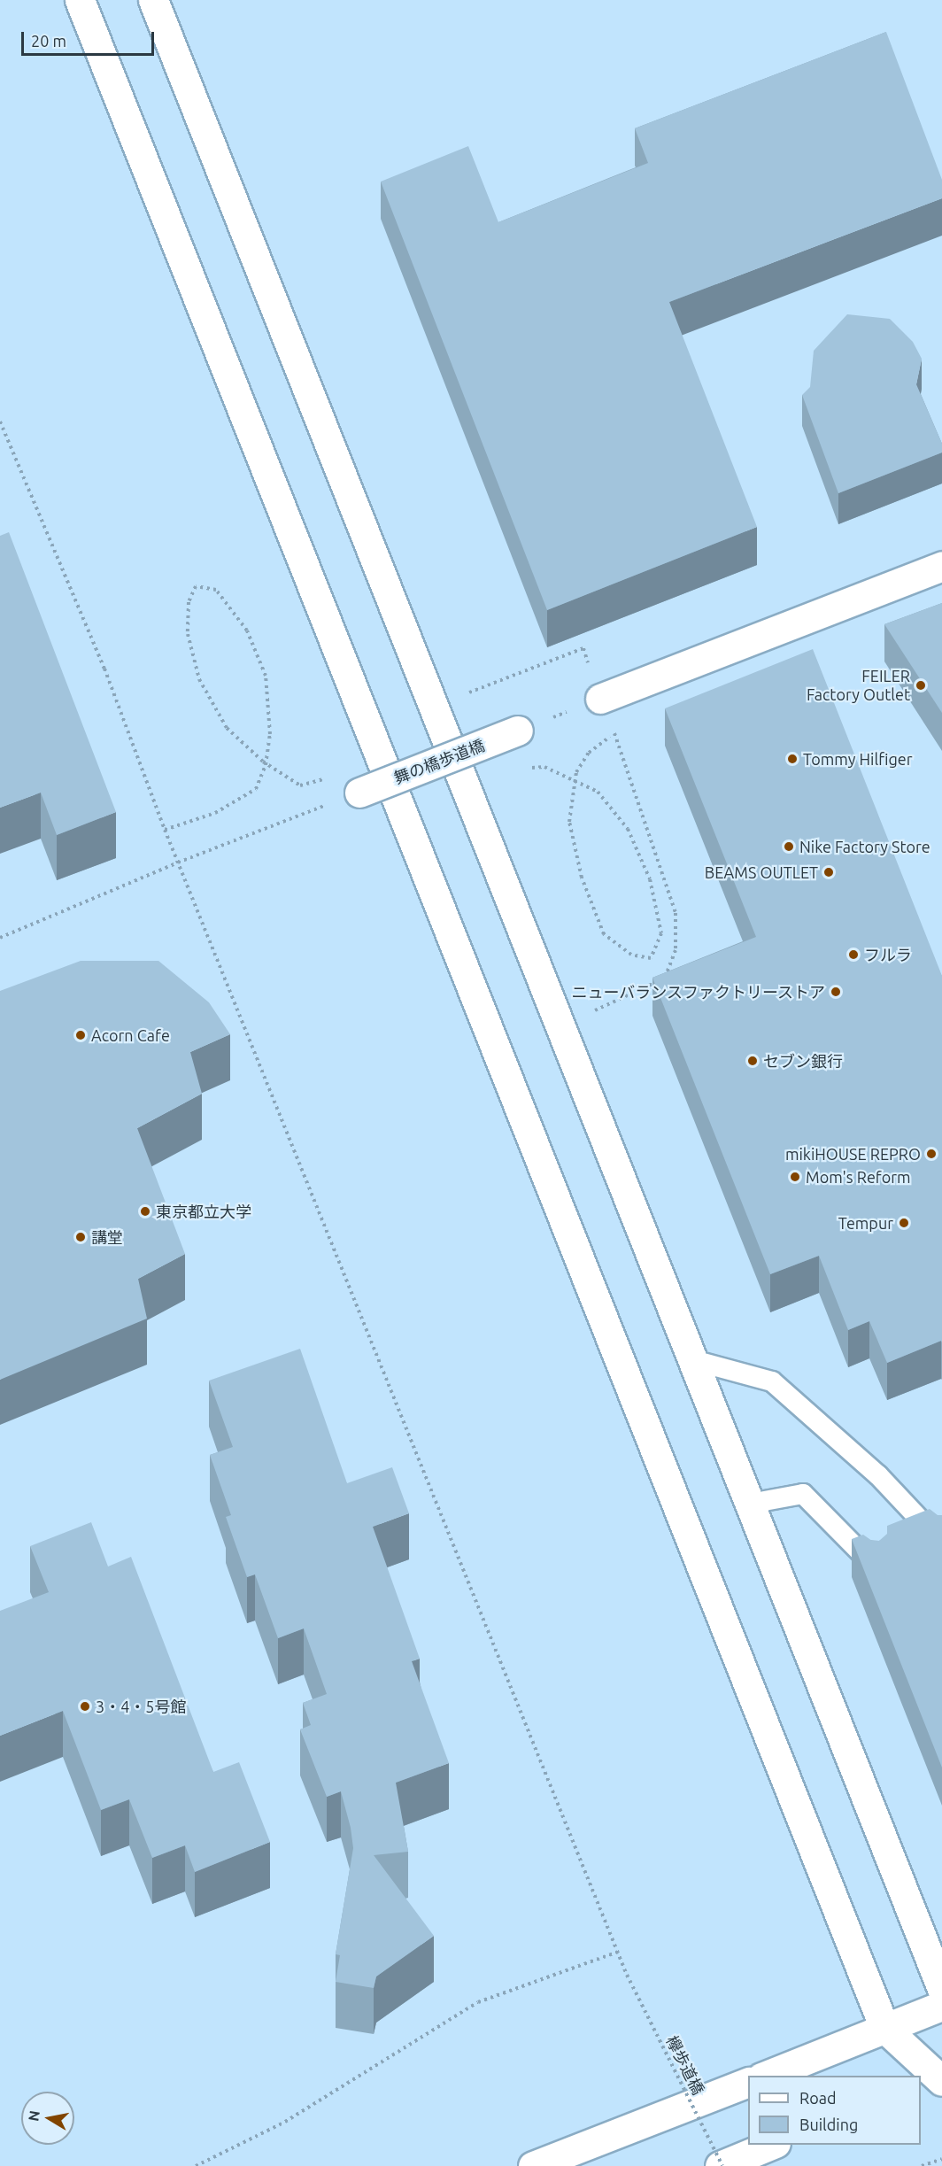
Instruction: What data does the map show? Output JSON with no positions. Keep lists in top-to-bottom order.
{
  "streets": {
    "street": ["舞の橋歩道橋"],
    "path": ["欅歩道橋"]
  },
  "places": [
    "FEILER Factory Outlet",
    "Tommy Hilfiger",
    "Nike Factory Store",
    "BEAMS OUTLET",
    "フルラ",
    "ニューバランスファクトリーストア",
    "Acorn Cafe",
    "セブン銀行",
    "mikiHOUSE REPRO",
    "Mom's Reform",
    "東京都立大学",
    "Tempur",
    "講堂",
    "3・4・5号館"
  ],
  "legend": ["Road", "Building"],
  "scale_bar": "20 m",
  "north": "left"
}
